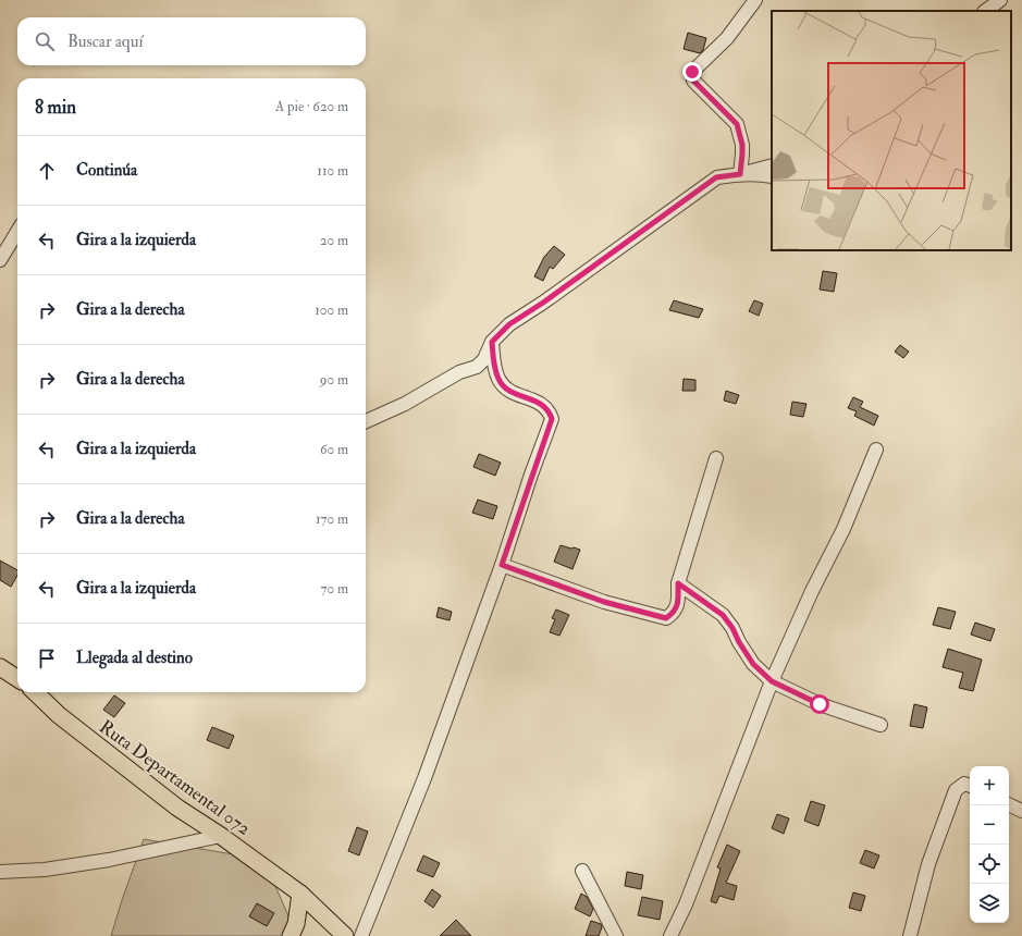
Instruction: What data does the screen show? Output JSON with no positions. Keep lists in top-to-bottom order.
{
  "streets": {
    "main road": ["Ruta Departamental 072"]
  },
  "page": {
    "search": "Buscar aquí",
    "heading": ["8 min", "A pie · 620 m"],
    "list": [
      ["Continúa", "110 m"],
      ["Gira a la izquierda", "20 m"],
      ["Gira a la derecha", "100 m"],
      ["Gira a la derecha", "90 m"],
      ["Gira a la izquierda", "60 m"],
      ["Gira a la derecha", "170 m"],
      ["Gira a la izquierda", "70 m"],
      "Llegada al destino"
    ],
    "map_buttons": ["+", "−"]
  }
}
